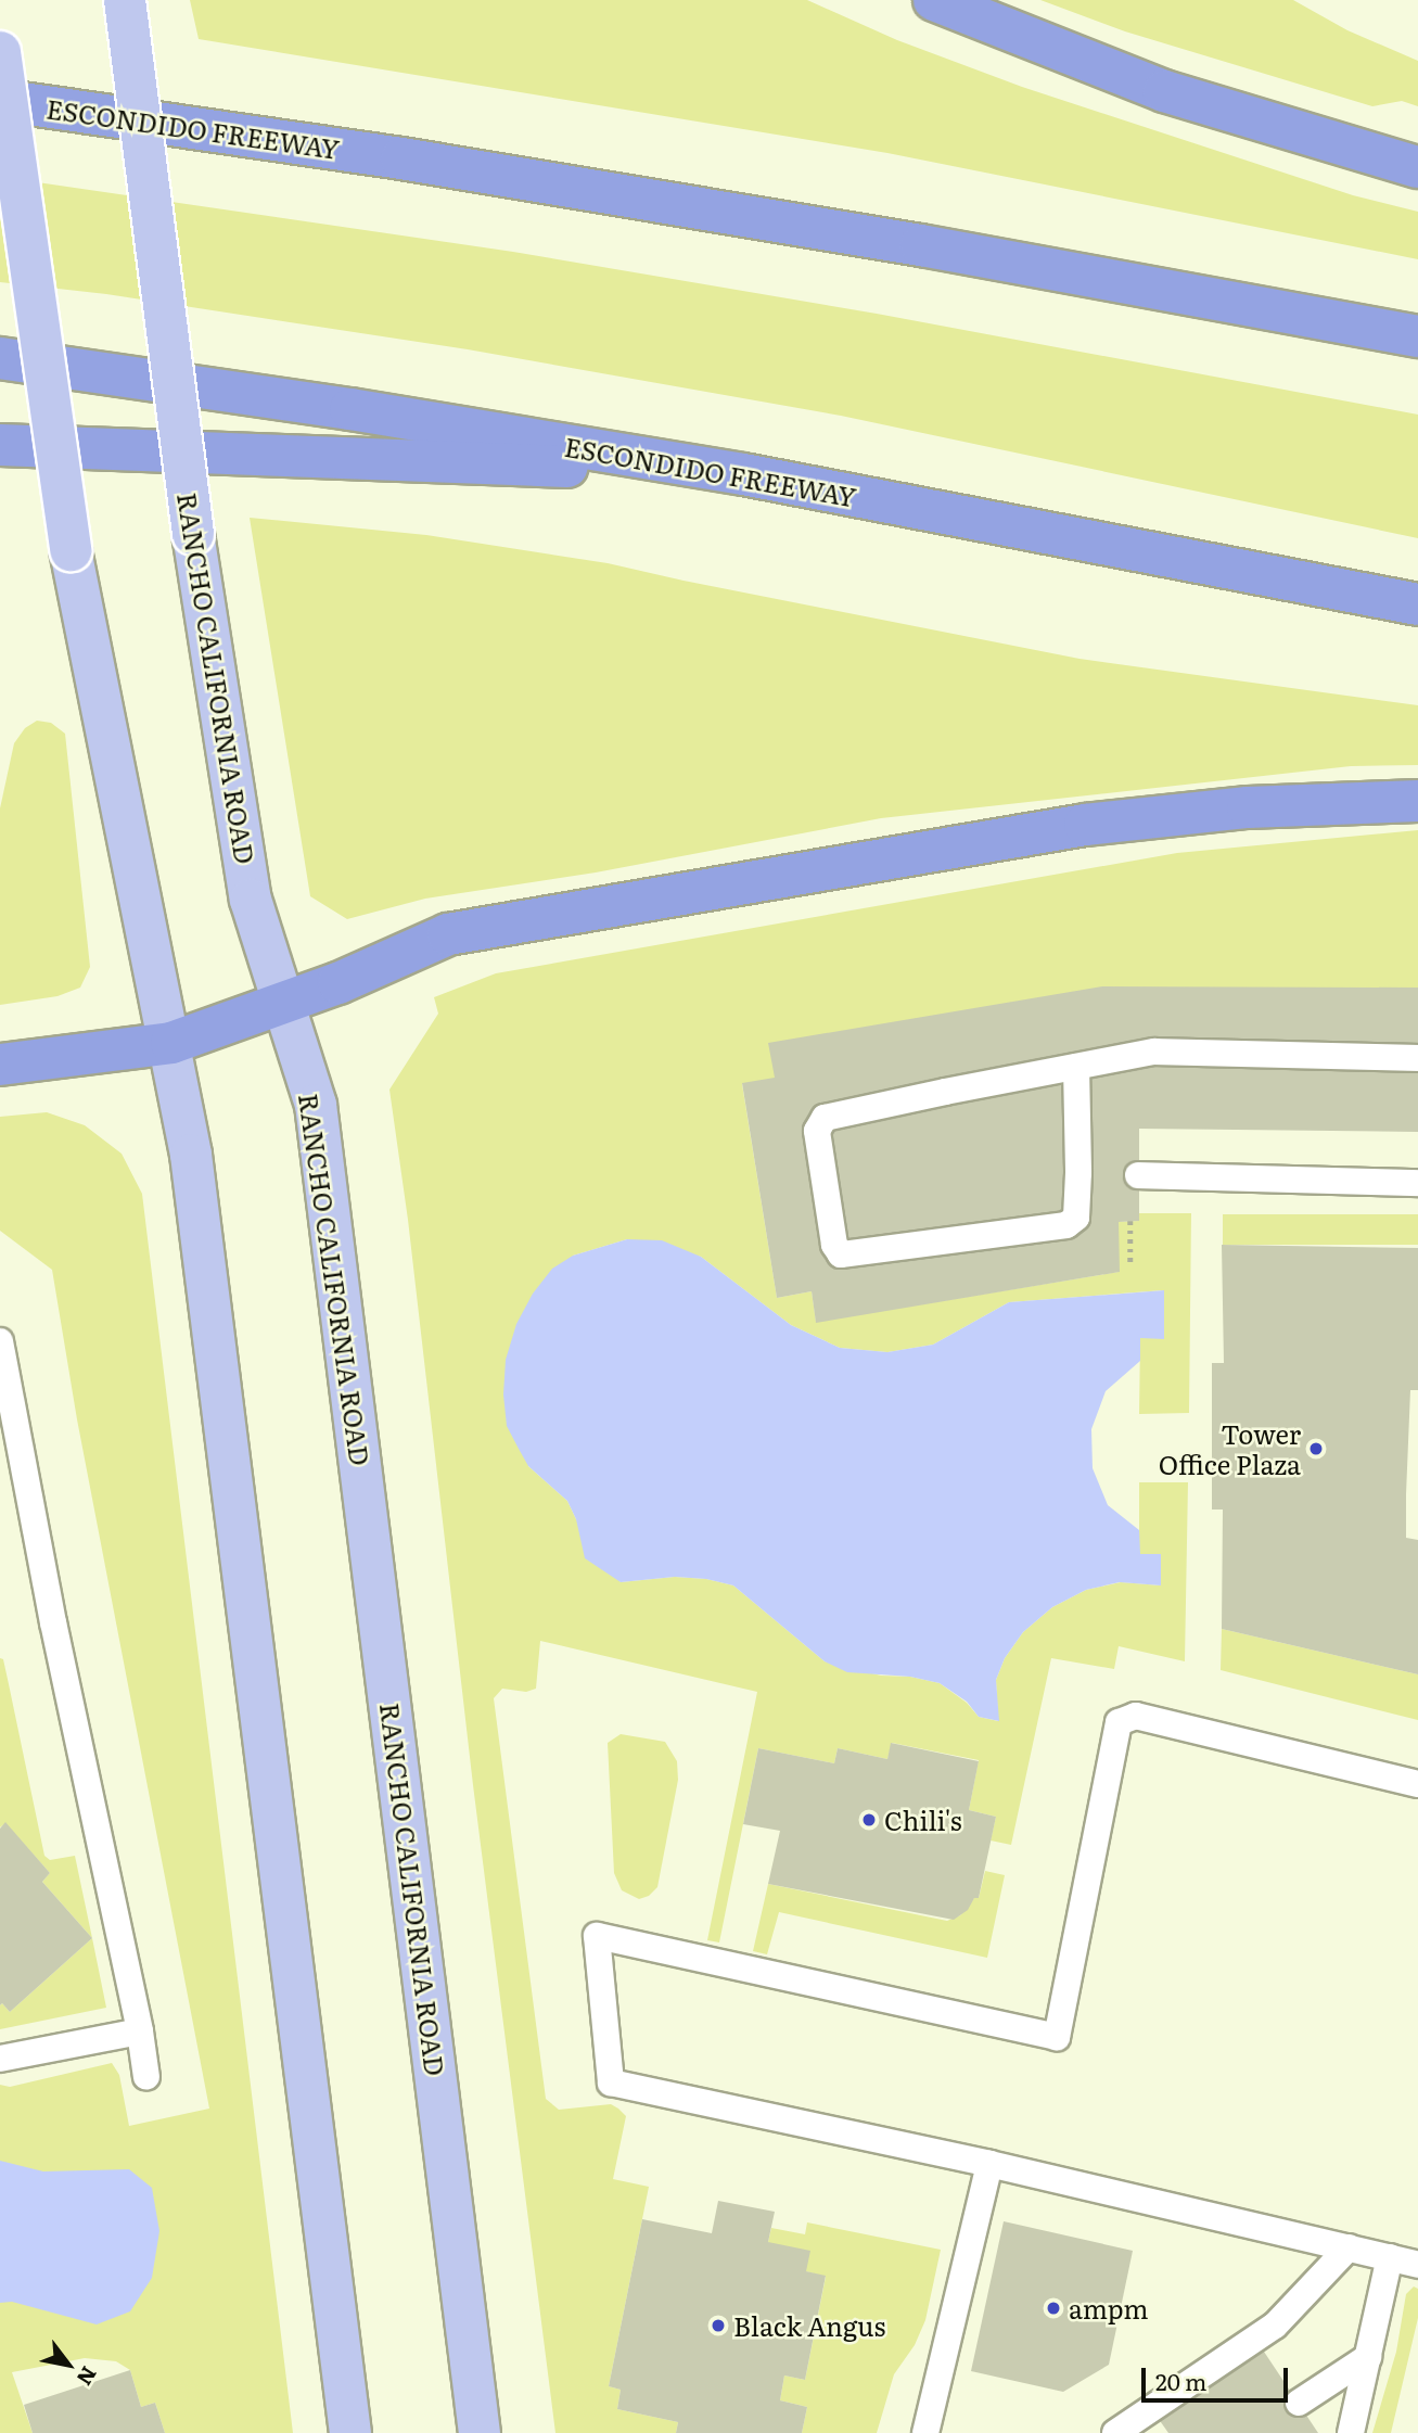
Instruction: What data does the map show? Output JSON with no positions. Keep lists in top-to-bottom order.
{
  "streets": {
    "highway": ["ESCONDIDO FREEWAY"],
    "main road": ["RANCHO CALIFORNIA ROAD"]
  },
  "places": [
    "Tower Office Plaza",
    "Chili's",
    "ampm",
    "Black Angus"
  ],
  "scale_bar": "20 m",
  "north": "bottom right"
}
